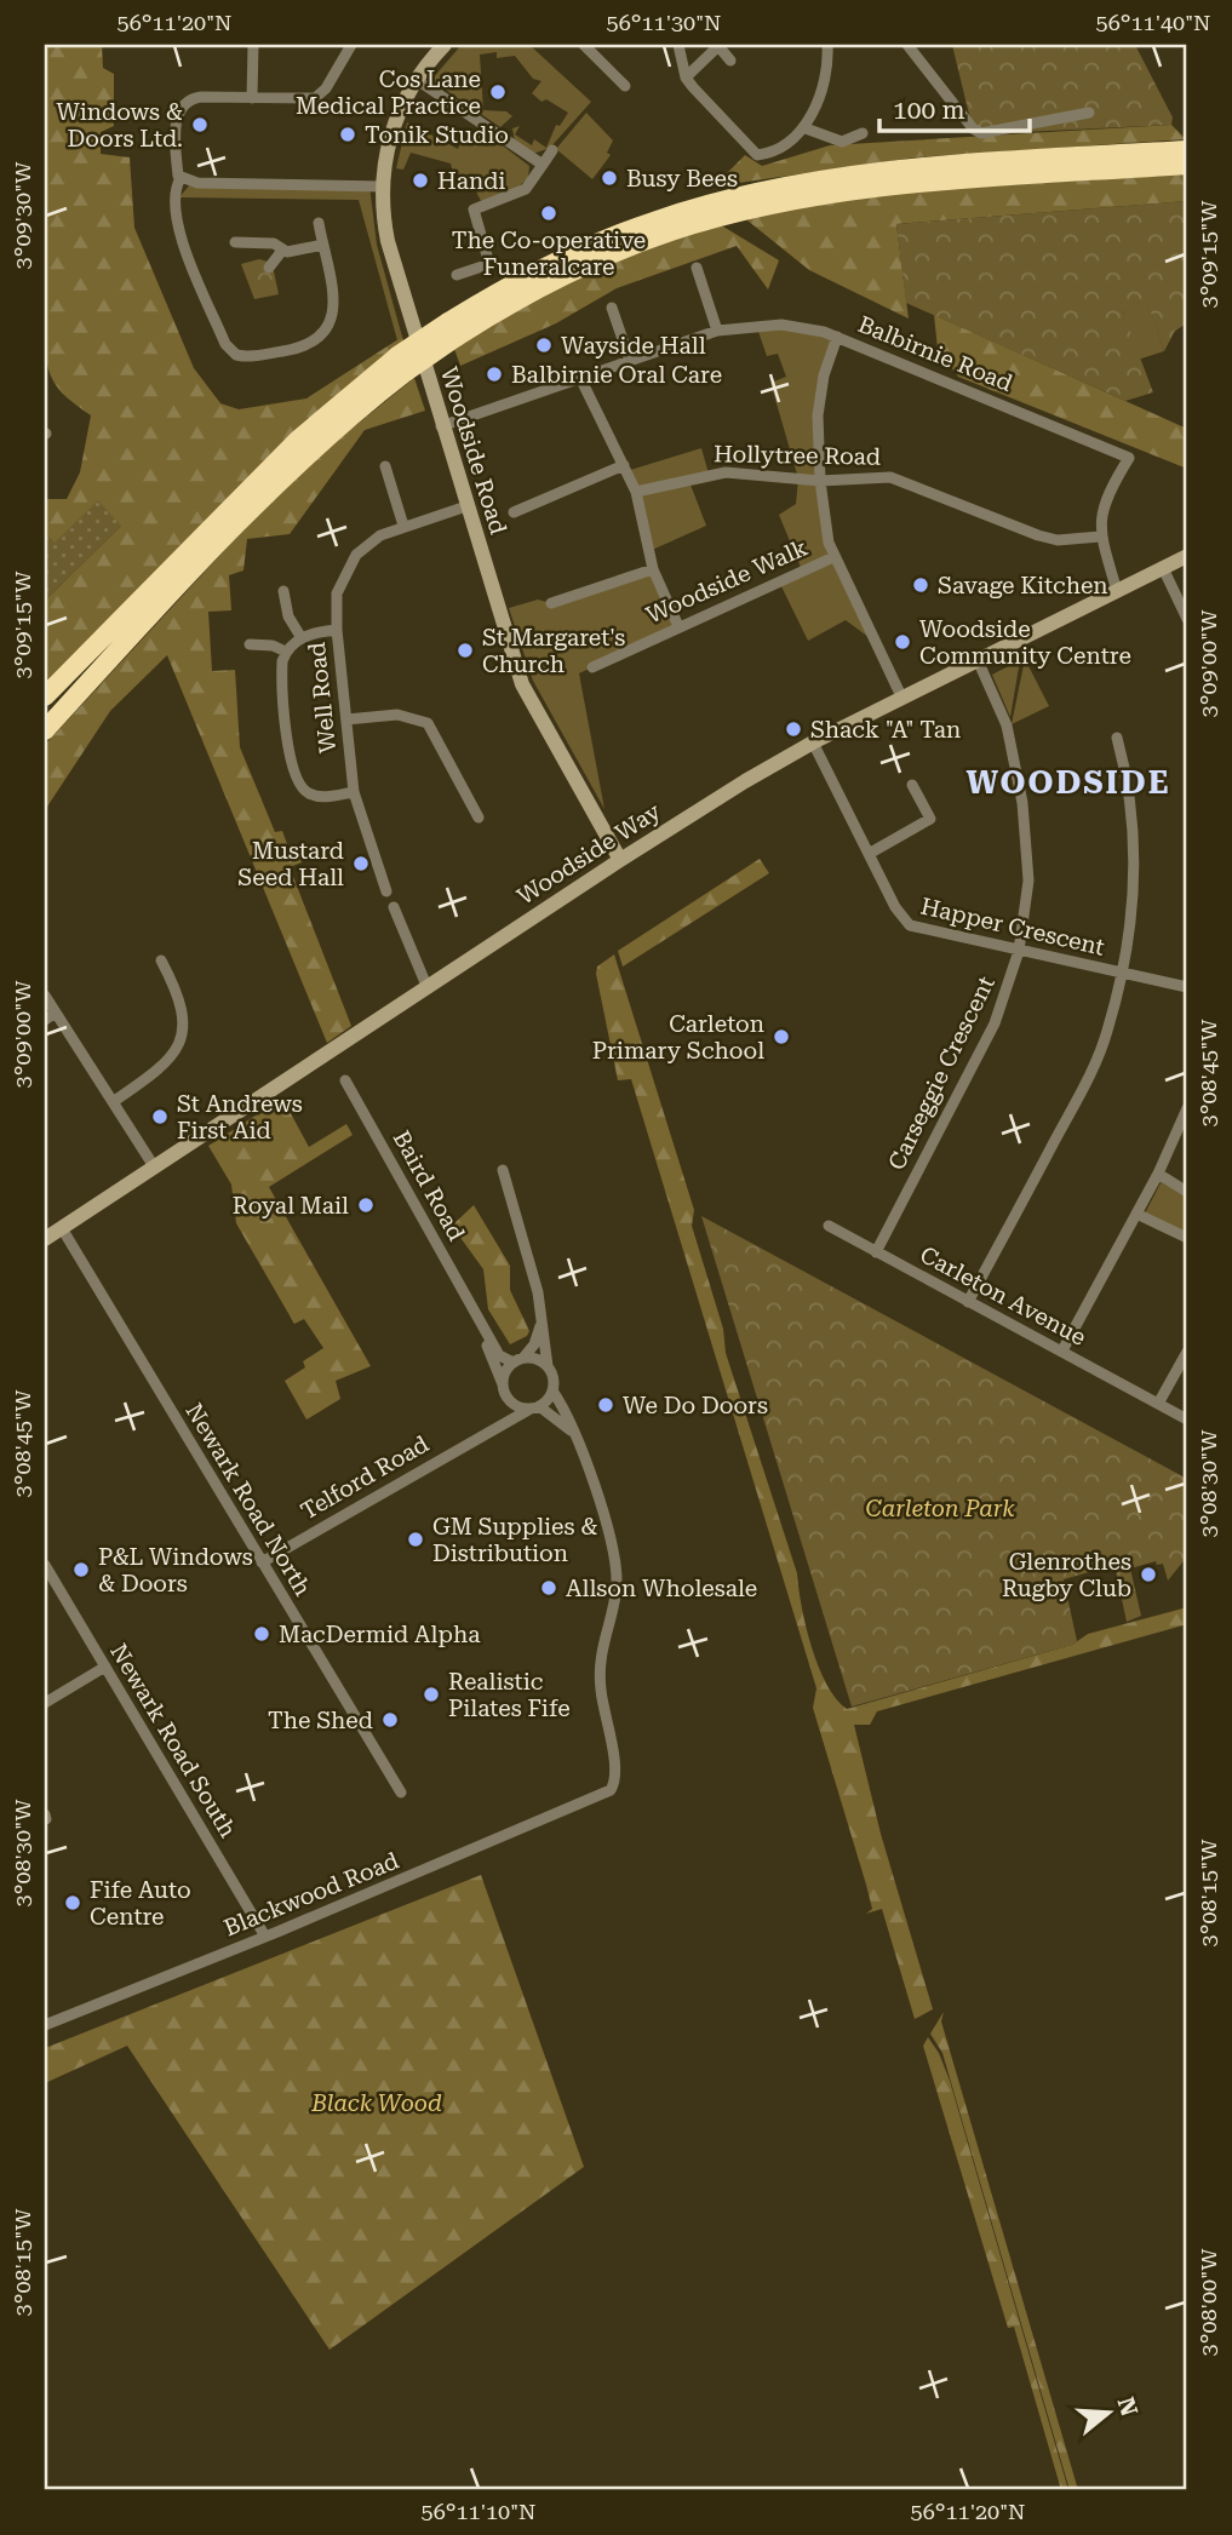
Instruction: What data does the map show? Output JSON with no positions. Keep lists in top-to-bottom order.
{
  "streets": {
    "street": [
      "Balbirnie Road",
      "Woodside Road",
      "Hollytree Road",
      "Woodside Walk",
      "Well Road",
      "Woodside Way",
      "Happer Crescent",
      "Carseggie Crescent",
      "Baird Road",
      "Carleton Avenue",
      "Telford Road",
      "Newark Road North",
      "Newark Road South",
      "Blackwood Road"
    ]
  },
  "crossings": [
    ["Balbirnie Road", "Woodside Road"],
    ["Balbirnie Road", "Hollytree Road"],
    ["Woodside Road", "Well Road"],
    ["Woodside Road", "Woodside Way"],
    ["Woodside Way", "Happer Crescent"],
    ["Woodside Way", "Carseggie Crescent"],
    ["Woodside Way", "Newark Road North"],
    ["Happer Crescent", "Carseggie Crescent"],
    ["Carseggie Crescent", "Carleton Avenue"],
    ["Baird Road", "Telford Road"],
    ["Telford Road", "Newark Road North"],
    ["Newark Road South", "Blackwood Road"]
  ],
  "districts": ["WOODSIDE"],
  "parks": ["Carleton Park", "Black Wood"],
  "places": [
    "Cos Lane Medical Practice",
    "Windows & Doors Ltd.",
    "Tonik Studio",
    "Busy Bees",
    "Handi",
    "The Co-operative Funeralcare",
    "Wayside Hall",
    "Balbirnie Oral Care",
    "Savage Kitchen",
    "Woodside Community Centre",
    "St Margaret's Church",
    "Shack \"A\" Tan",
    "Mustard Seed Hall",
    "Carleton Primary School",
    "St Andrews First Aid",
    "Royal Mail",
    "We Do Doors",
    "GM Supplies & Distribution",
    "P&L Windows & Doors",
    "Glenrothes Rugby Club",
    "Allson Wholesale",
    "MacDermid Alpha",
    "Realistic Pilates Fife",
    "The Shed",
    "Fife Auto Centre"
  ],
  "scale_bar": "100 m",
  "north": "right",
  "coordinates": [
    "56°11'20\"N",
    "56°11'30\"N",
    "56°11'40\"N",
    "3°09'30\"W",
    "3°09'15\"W",
    "3°09'00\"W",
    "3°08'45\"W",
    "3°08'30\"W",
    "3°08'15\"W",
    "3°08'00\"W",
    "56°11'10\"N"
  ]
}
